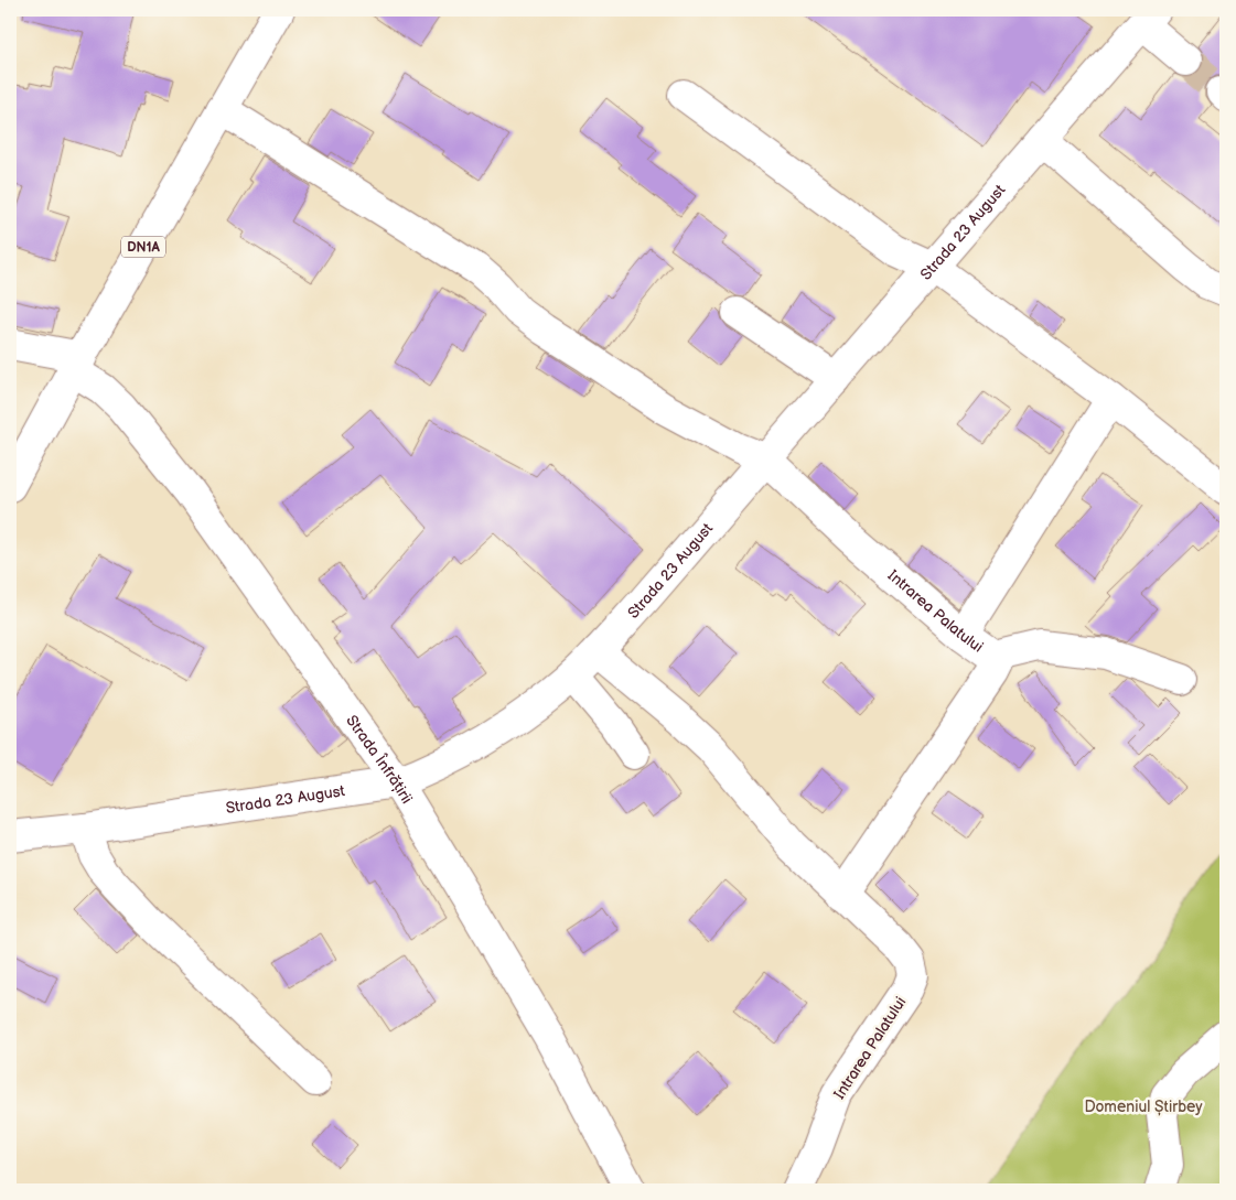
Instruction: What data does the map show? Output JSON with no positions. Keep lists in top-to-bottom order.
{
  "streets": {
    "street": [
      "Strada 23 August",
      "DN1A",
      "Intrarea Palatului",
      "Strada Înfrățirii"
    ]
  },
  "crossings": [
    ["Strada 23 August", "Intrarea Palatului"],
    ["Strada 23 August", "Strada Înfrățirii"],
    ["DN1A", "Strada Înfrățirii"]
  ],
  "parks": ["Domeniul Știrbey"]
}
